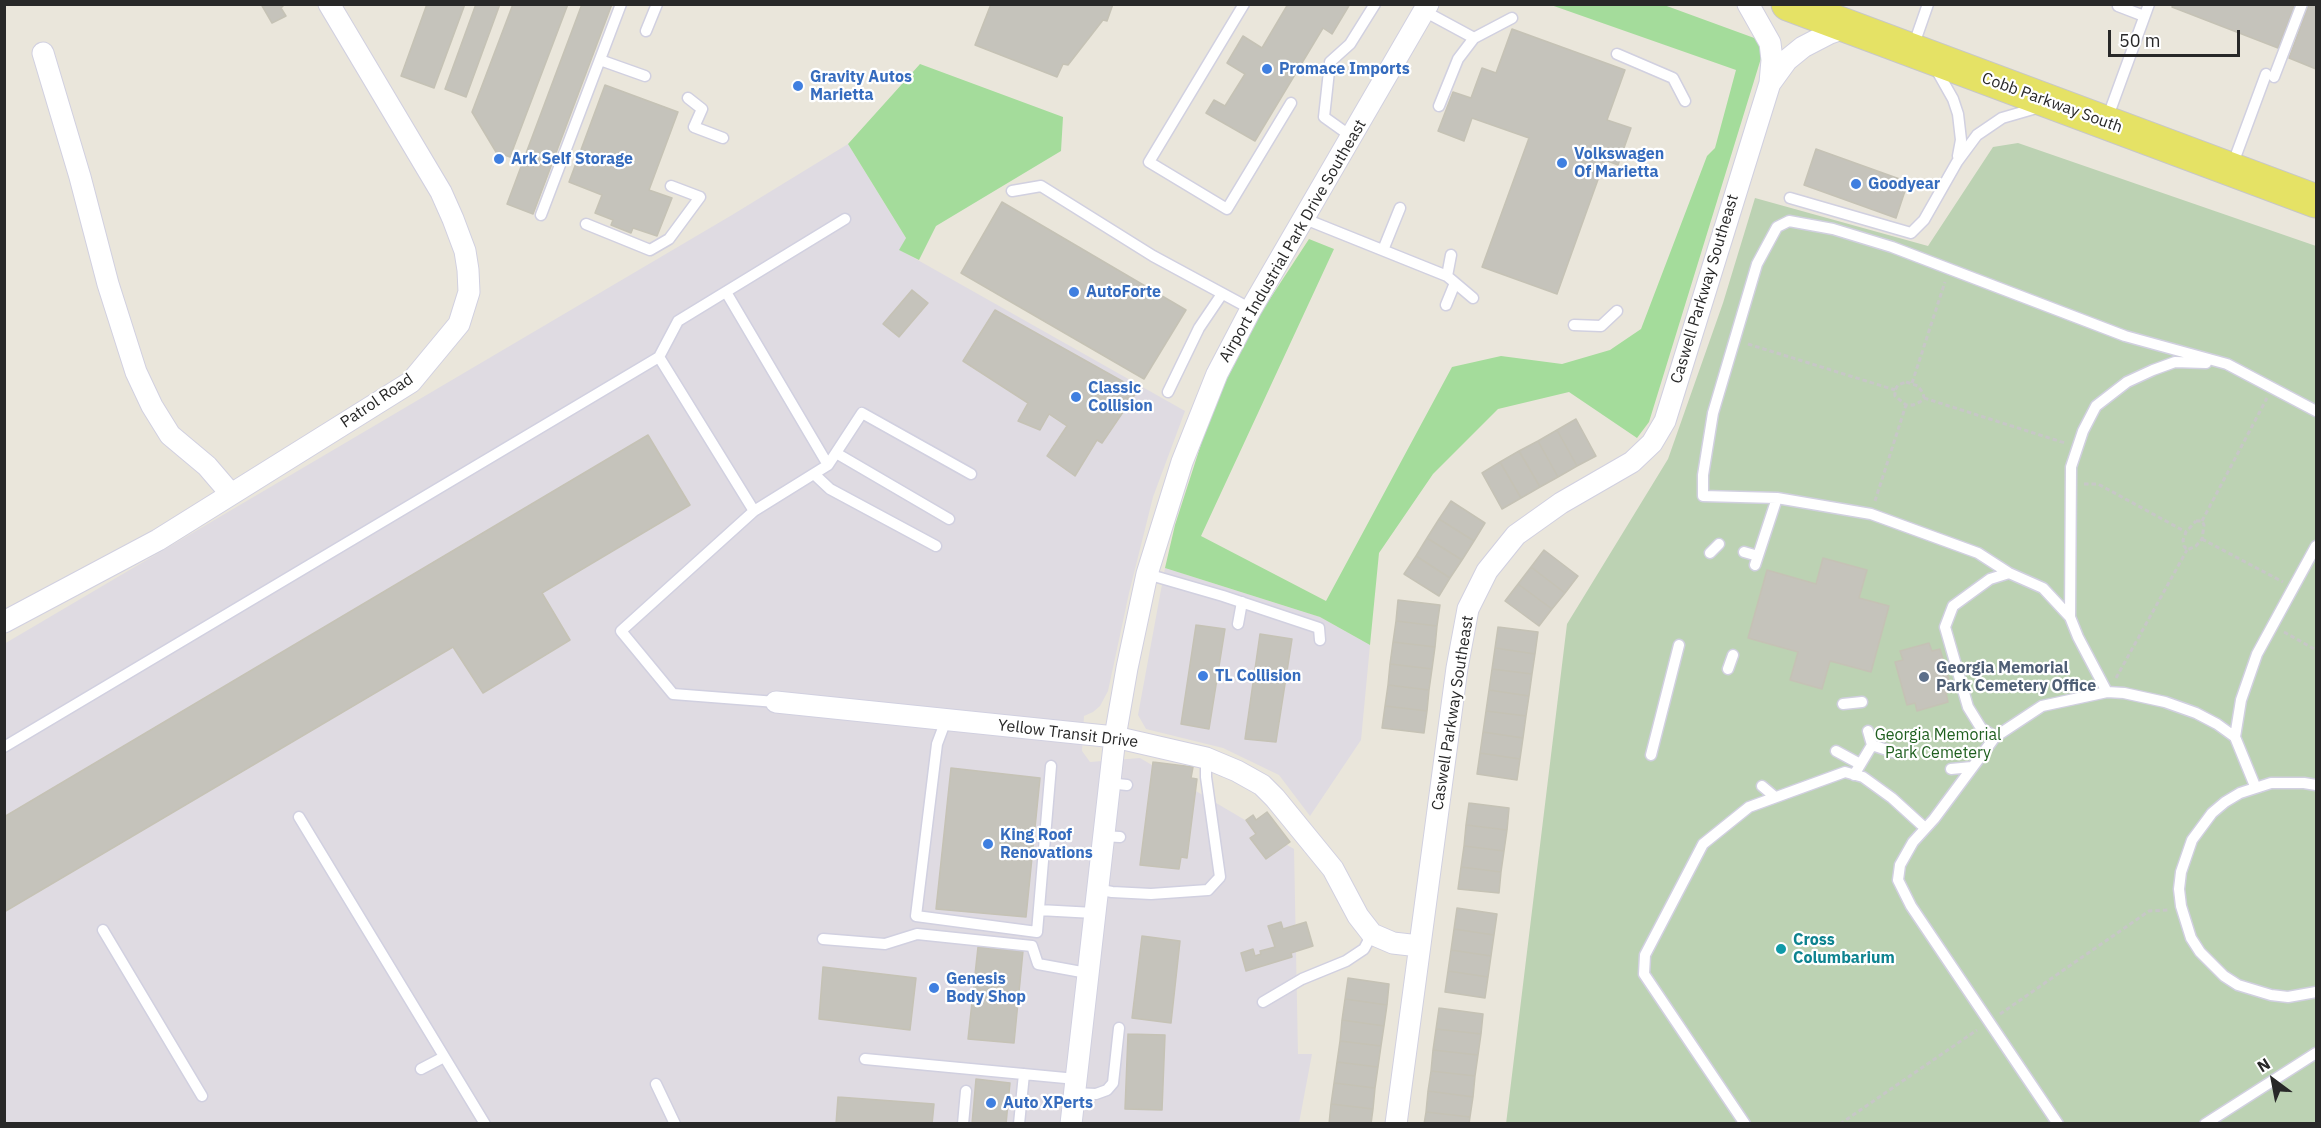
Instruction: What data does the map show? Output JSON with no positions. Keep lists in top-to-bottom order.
{
  "streets": {
    "main road": ["Cobb Parkway South"],
    "street": [
      "Airport Industrial Park Drive Southeast",
      "Caswell Parkway Southeast",
      "Patrol Road",
      "Yellow Transit Drive"
    ]
  },
  "crossings": [
    ["Cobb Parkway South", "Caswell Parkway Southeast"],
    ["Airport Industrial Park Drive Southeast", "Yellow Transit Drive"]
  ],
  "parks": ["Georgia Memorial Park Cemetery"],
  "places": [
    "Promace Imports",
    "Gravity Autos Marietta",
    "Ark Self Storage",
    "Volkswagen Of Marietta",
    "Goodyear",
    "AutoForte",
    "Classic Collision",
    "TL Collision",
    "Georgia Memorial Park Cemetery Office",
    "King Roof Renovations",
    "Cross Columbarium",
    "Genesis Body Shop",
    "Auto XPerts"
  ],
  "scale_bar": "50 m",
  "north": "top left"
}
